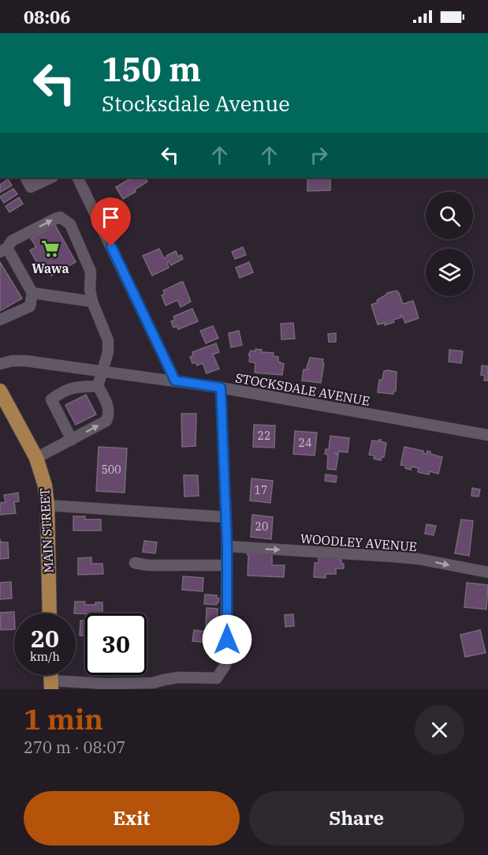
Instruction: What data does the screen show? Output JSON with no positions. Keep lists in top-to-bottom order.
{
  "streets": {
    "main road": ["MAIN STREET"],
    "street": ["STOCKSDALE AVENUE", "WOODLEY AVENUE"]
  },
  "one_way": ["WOODLEY AVENUE"],
  "places": {
    "supermarket": ["Wawa"]
  },
  "house_numbers": [
    "22",
    "24",
    "500",
    "17",
    "20"
  ],
  "page": {
    "status": "08:06",
    "turn": ["150 m", "Stocksdale Avenue"],
    "speed": "20 km/h",
    "limit": "30",
    "heading": ["1 min", "270 m · 08:07"],
    "buttons": ["Exit", "Share"]
  }
}
